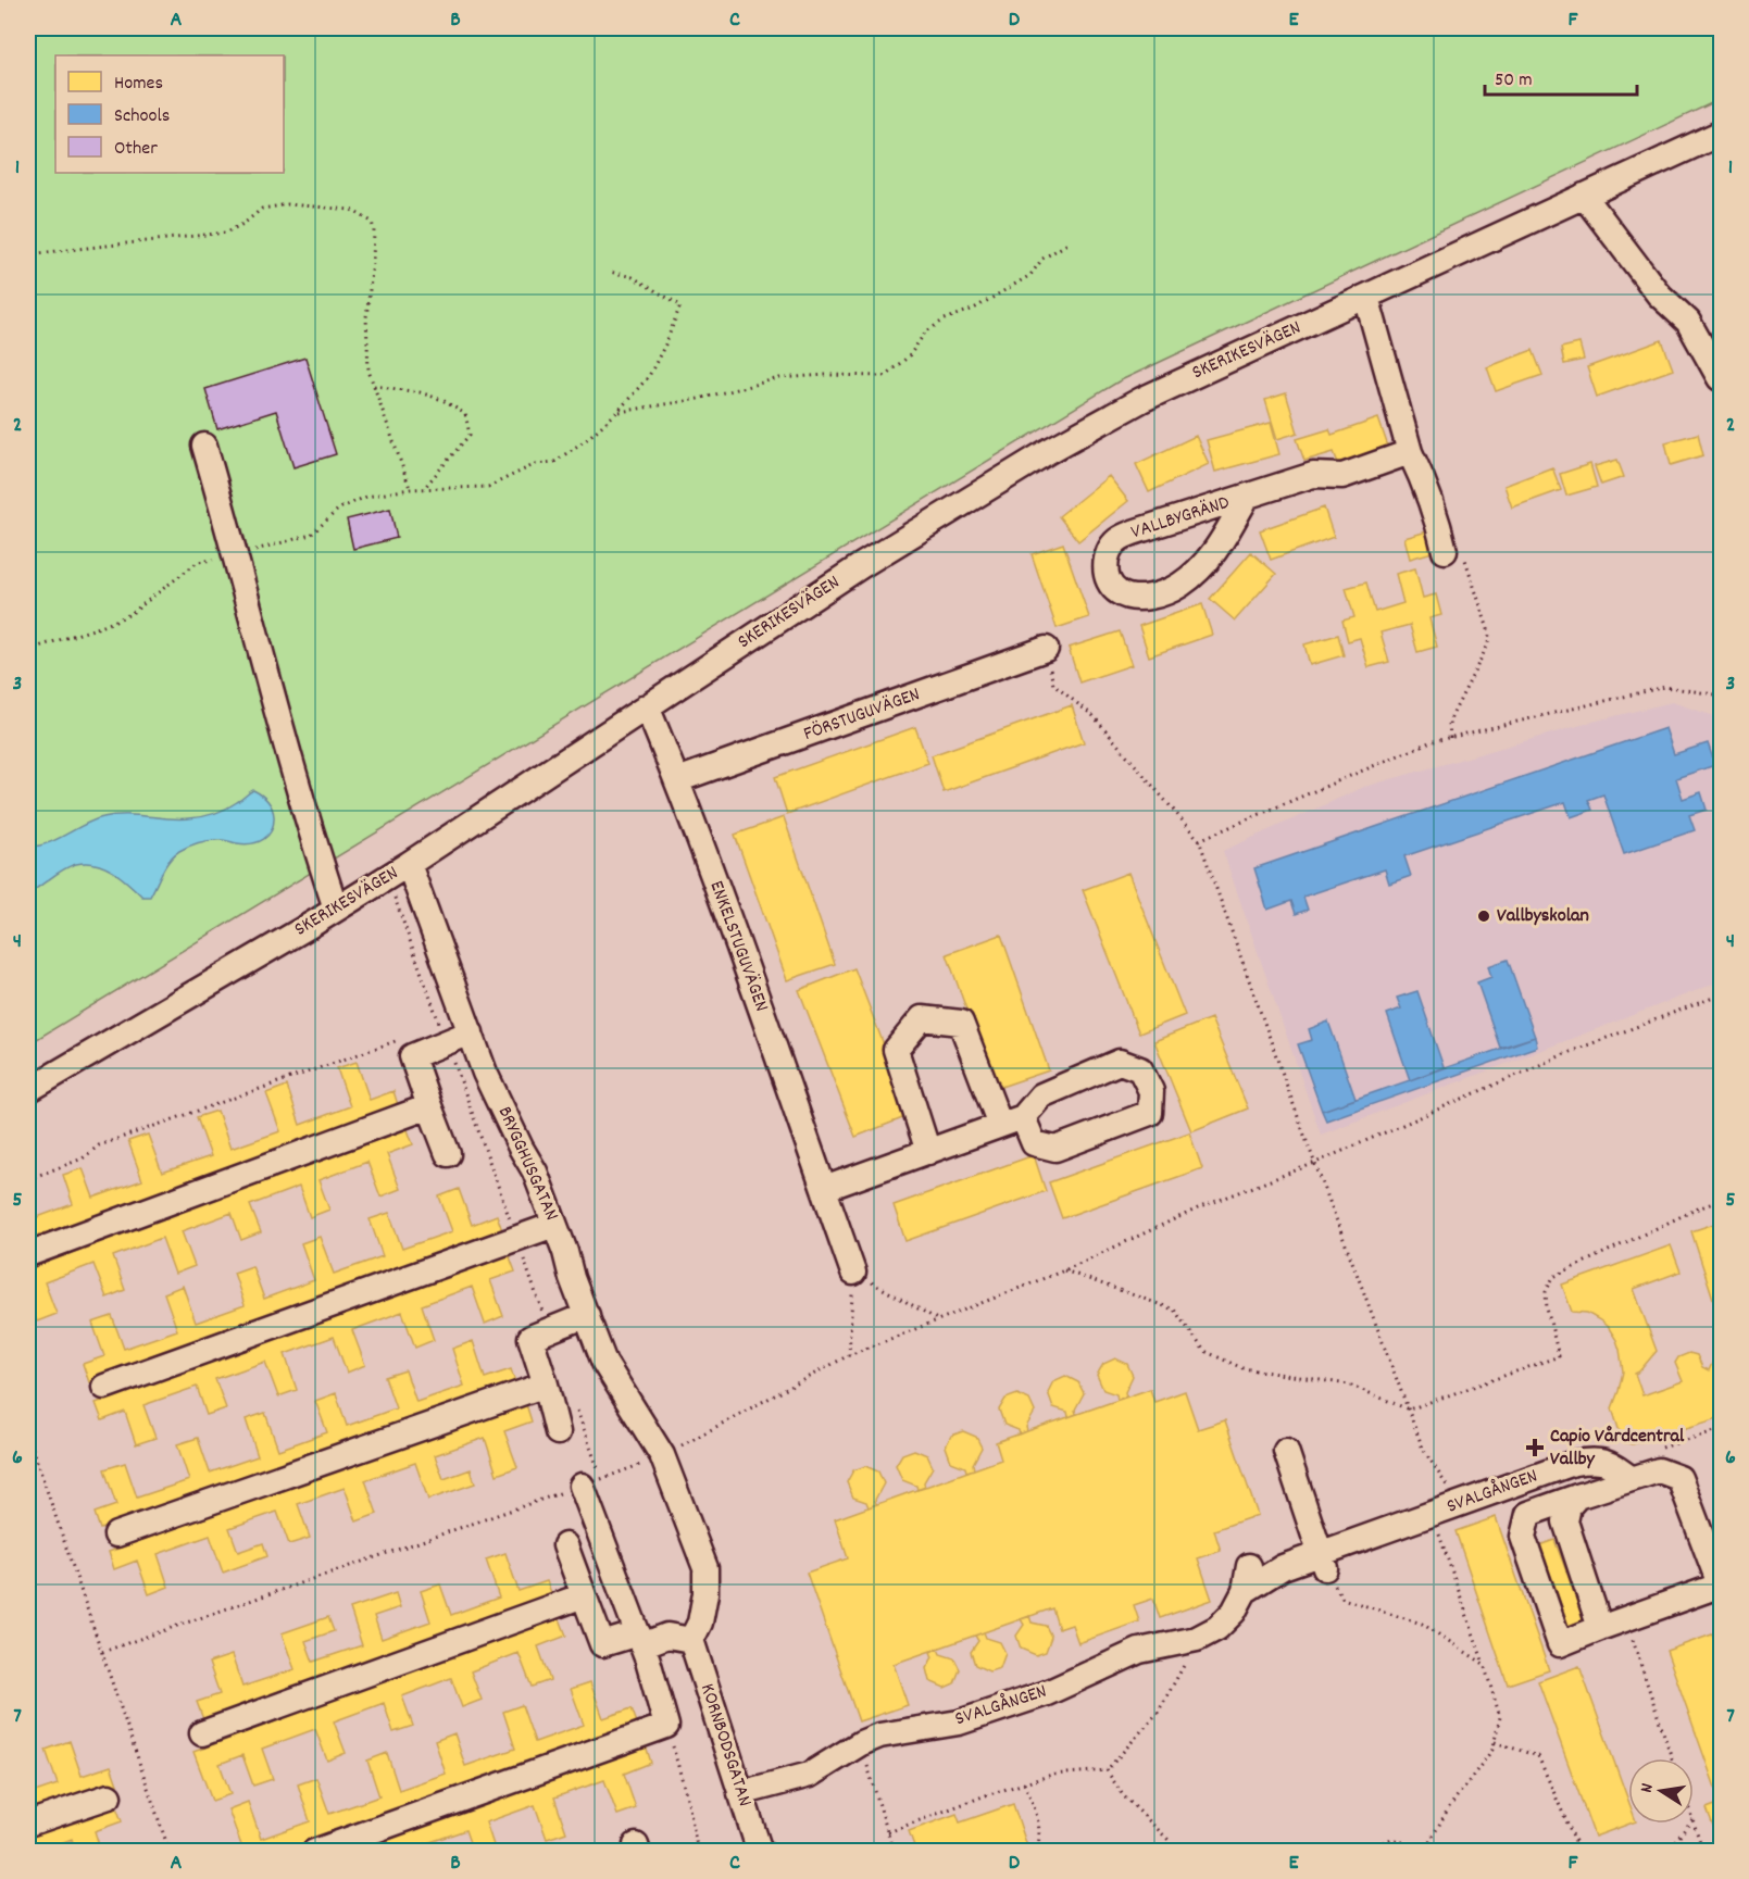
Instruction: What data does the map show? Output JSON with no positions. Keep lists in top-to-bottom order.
{
  "streets": {
    "street": [
      "SKERIKESVÄGEN",
      "VALLBYGRÄND",
      "FÖRSTUGUVÄGEN",
      "ENKELSTUGUVÄGEN",
      "BRYGGHUSGATAN",
      "SVALGÅNGEN",
      "KORNBODSGATAN"
    ]
  },
  "crossings": [
    ["SKERIKESVÄGEN", "ENKELSTUGUVÄGEN"],
    ["SKERIKESVÄGEN", "BRYGGHUSGATAN"],
    ["FÖRSTUGUVÄGEN", "ENKELSTUGUVÄGEN"],
    ["SVALGÅNGEN", "KORNBODSGATAN"]
  ],
  "places": {
    "other": ["Vallbyskolan"],
    "health": ["Capio Vårdcentral Vallby"]
  },
  "legend": ["Homes", "Schools", "Other"],
  "scale_bar": "50 m",
  "north": "left",
  "grid": {
    "columns": [
      "A",
      "B",
      "C",
      "D",
      "E",
      "F"
    ],
    "rows": [
      "1",
      "2",
      "3",
      "4",
      "5",
      "6",
      "7"
    ]
  }
}
